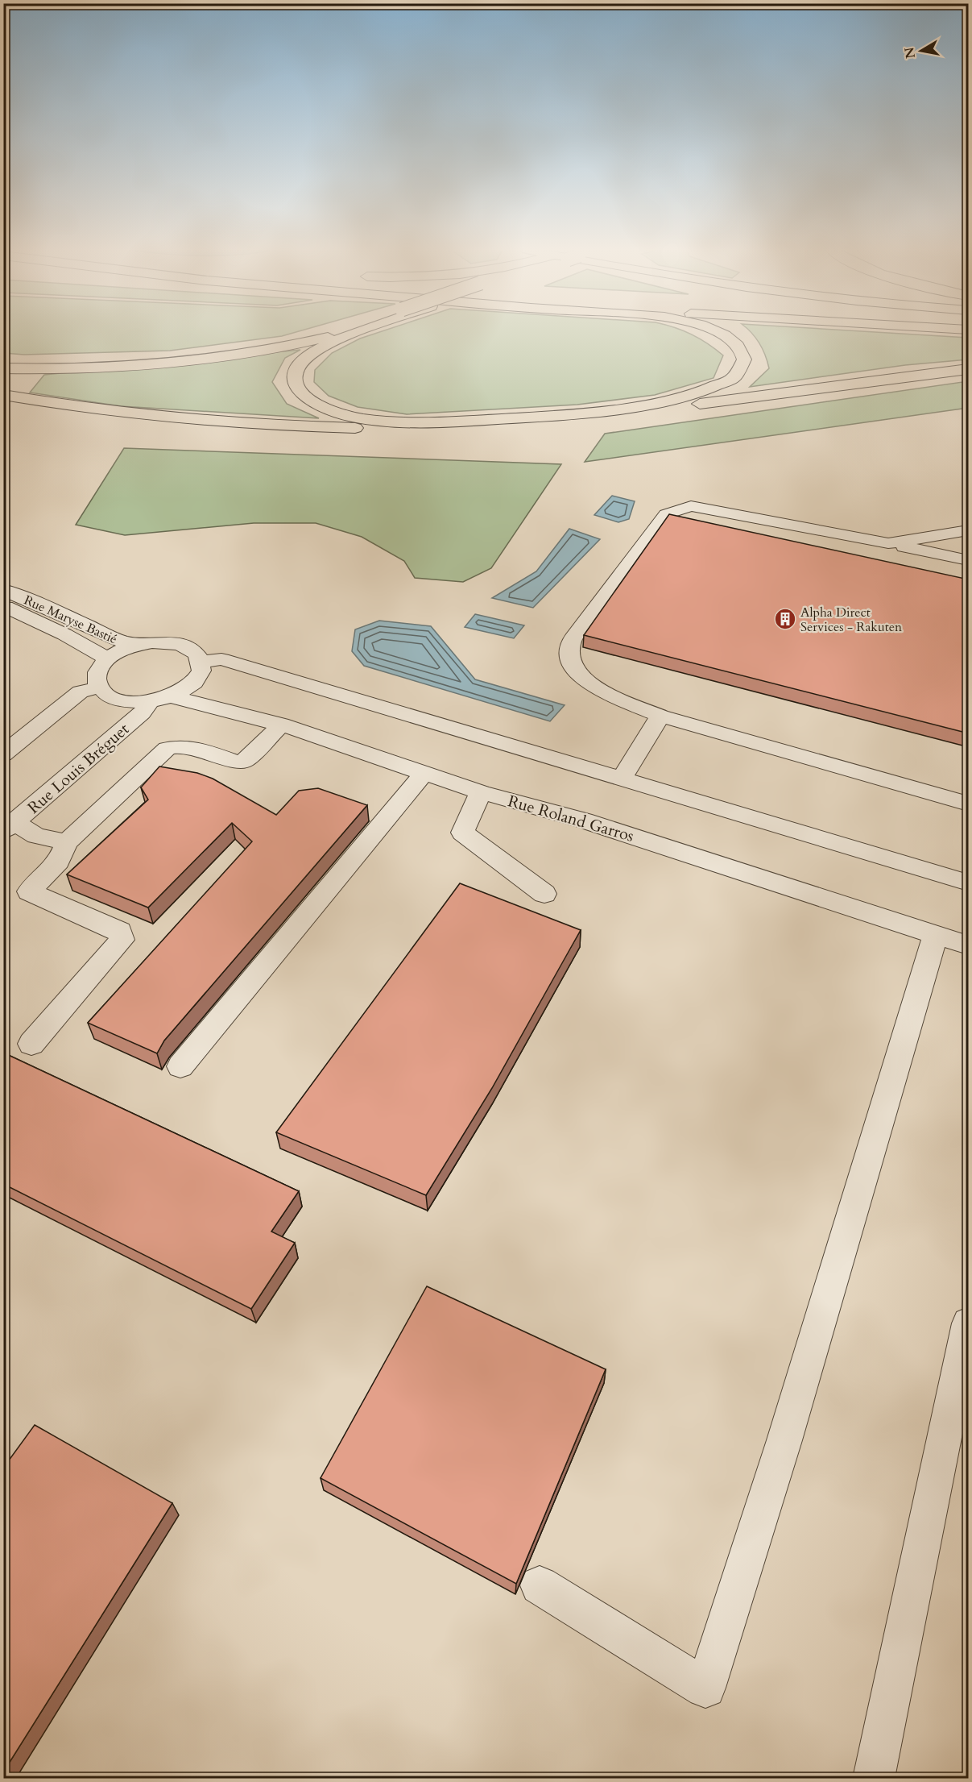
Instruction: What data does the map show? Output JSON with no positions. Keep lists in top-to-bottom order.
{
  "streets": {
    "street": ["Rue Maryse Bastié", "Rue Louis Bréguet", "Rue Roland Garros"]
  },
  "crossings": [
    ["Rue Maryse Bastié", "Rue Louis Bréguet"],
    ["Rue Maryse Bastié", "Rue Roland Garros"],
    ["Rue Louis Bréguet", "Rue Roland Garros"]
  ],
  "places": {
    "building": ["Alpha Direct Services - Rakuten"]
  },
  "north": "left"
}
